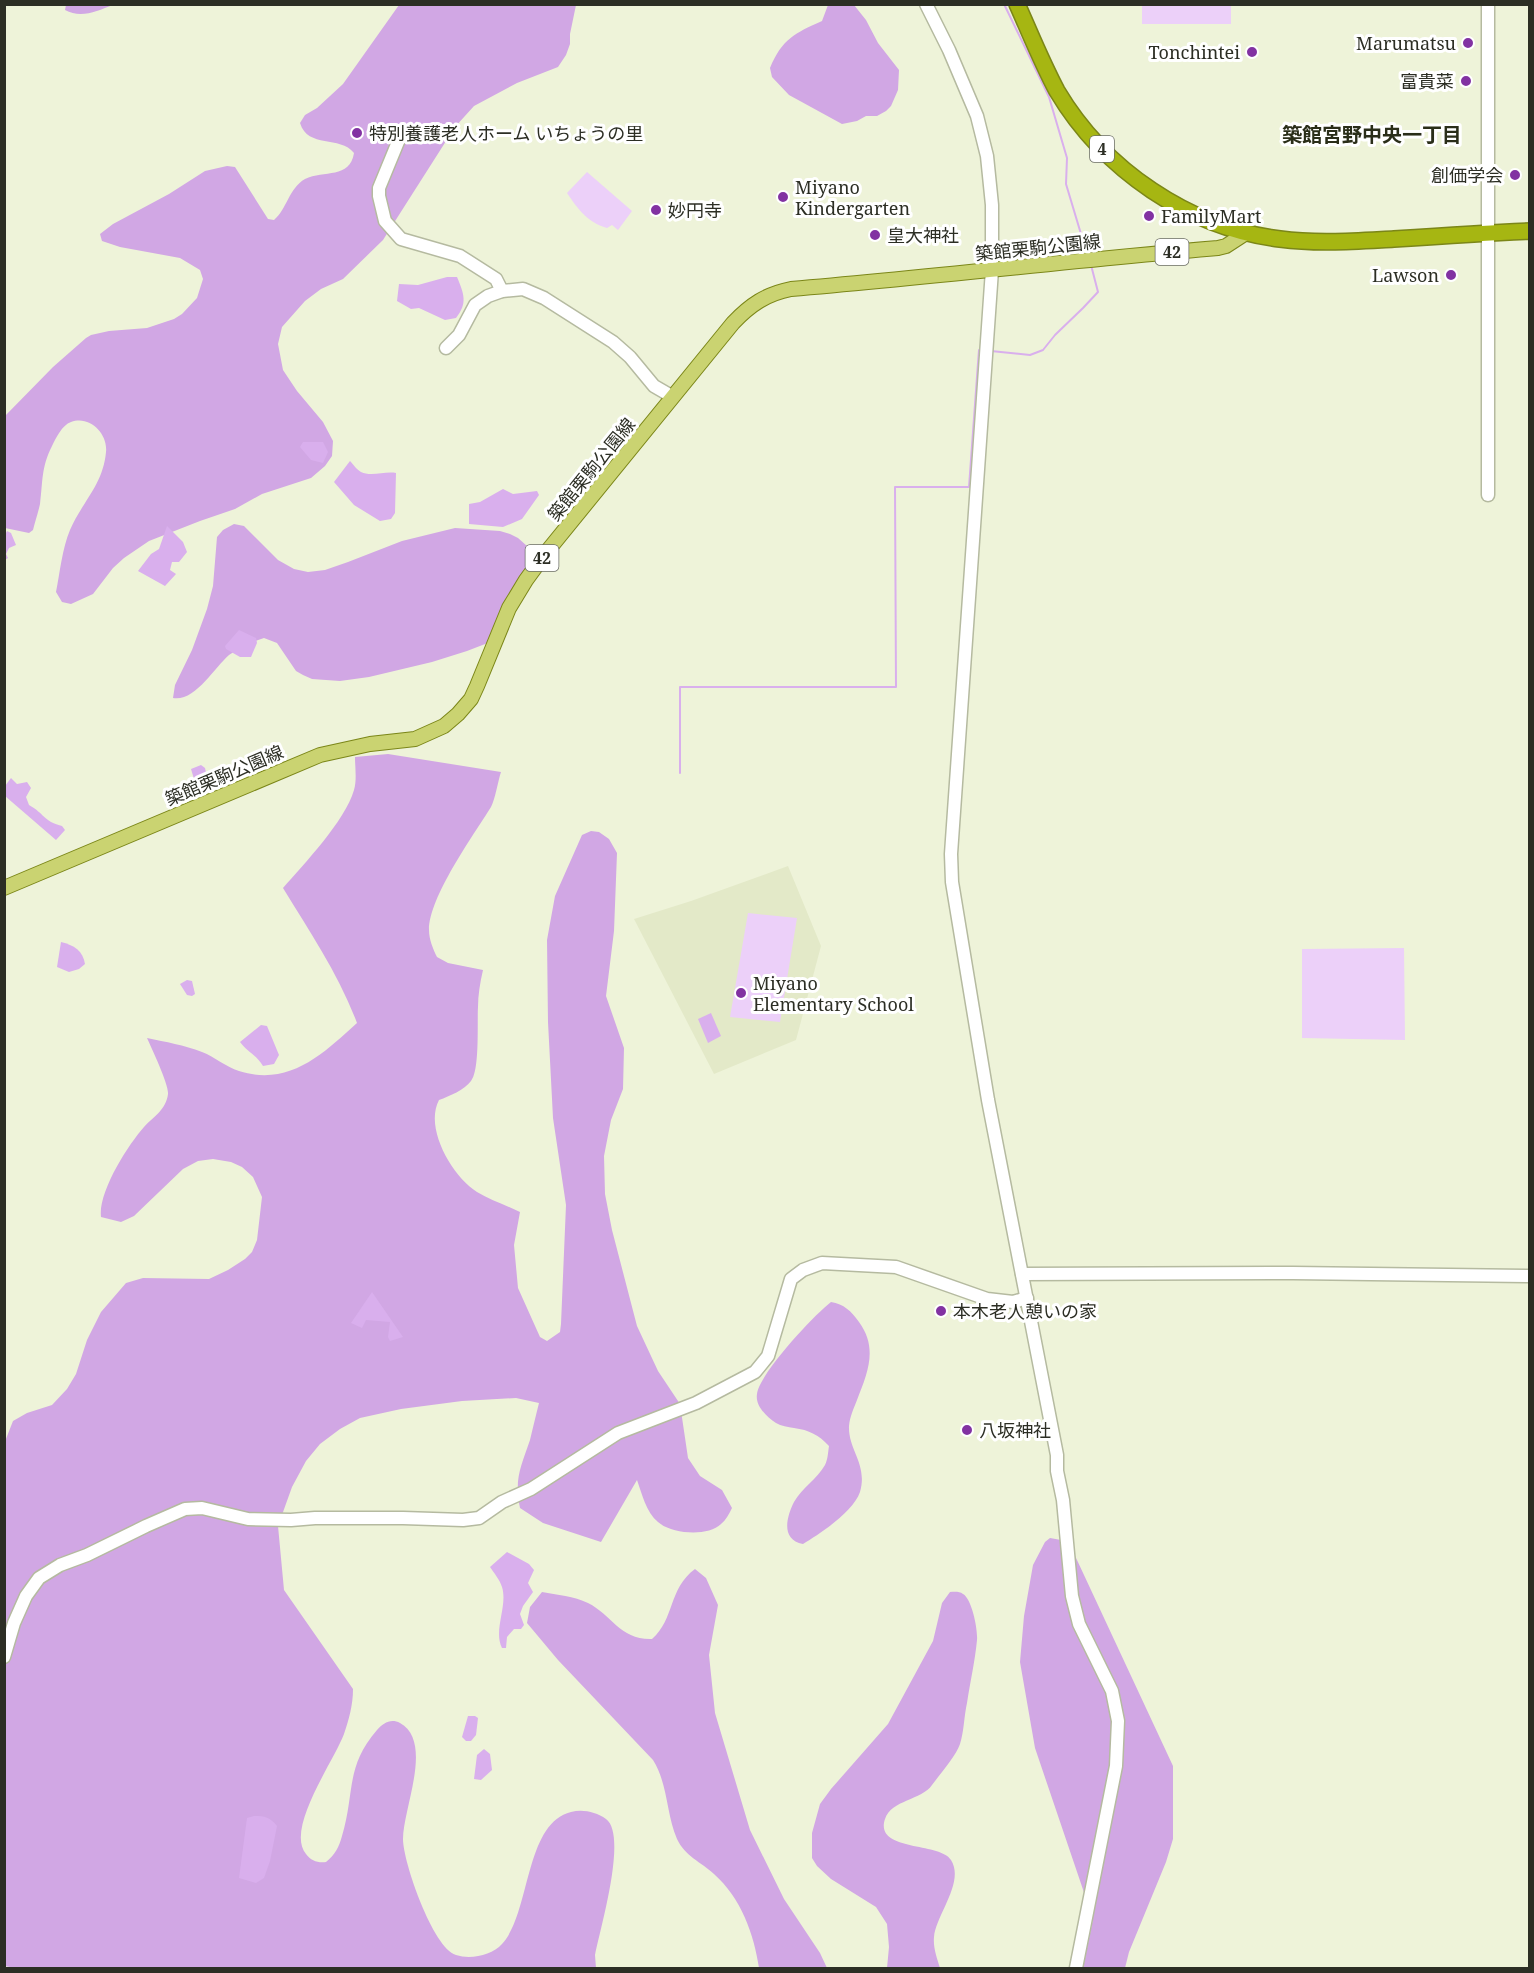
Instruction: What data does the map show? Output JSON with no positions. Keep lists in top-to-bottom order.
{
  "streets": {
    "highway": ["4"],
    "main road": ["築館栗駒公園線", "42"]
  },
  "crossings": [
    ["4", "築館栗駒公園線"]
  ],
  "districts": ["築館宮野中央一丁目"],
  "places": [
    "Marumatsu",
    "Tonchintei",
    "富貴菜",
    "特別養護老人ホーム いちょうの里",
    "創価学会",
    "Miyano Kindergarten",
    "妙円寺",
    "FamilyMart",
    "皇大神社",
    "Lawson",
    "Miyano Elementary School",
    "本木老人憩いの家",
    "八坂神社"
  ]
}
